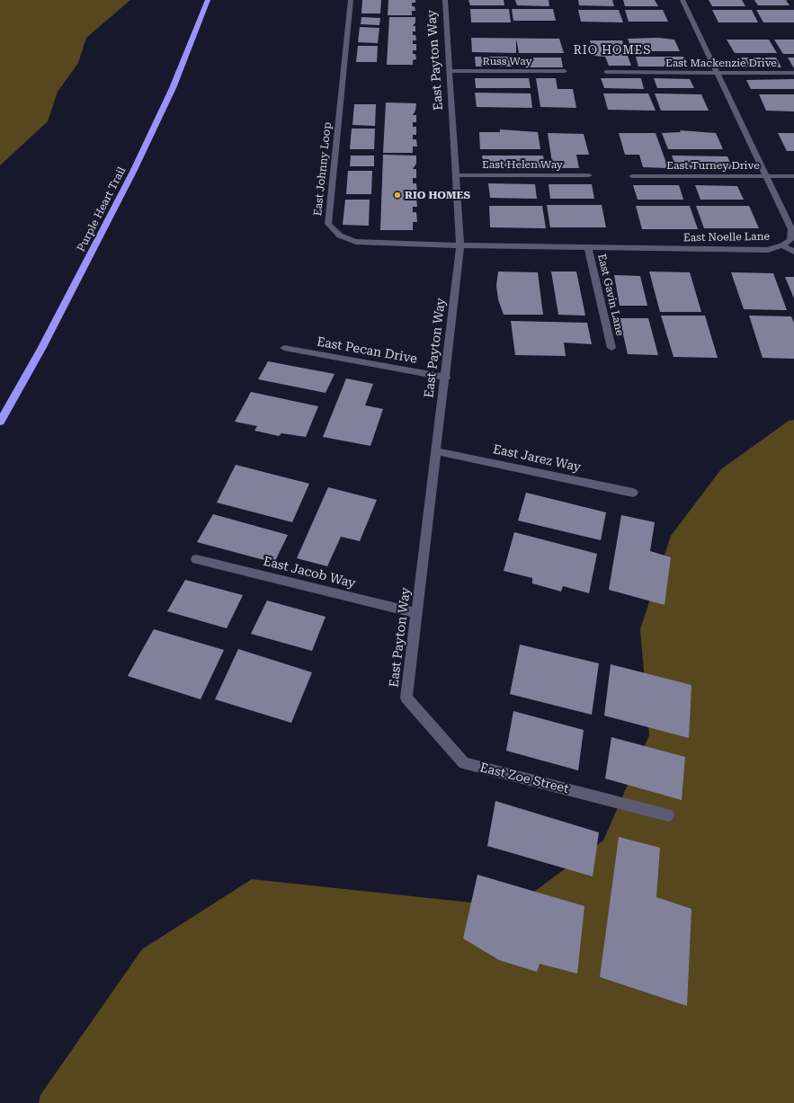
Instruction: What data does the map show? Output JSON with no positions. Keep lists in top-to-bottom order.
{
  "streets": {
    "highway": ["Purple Heart Trail"],
    "street": [
      "East Payton Way",
      "Russ Way",
      "East Mackenzie Drive",
      "East Helen Way",
      "East Turney Drive",
      "East Johnny Loop",
      "East Noelle Lane",
      "East Gavin Lane",
      "East Pecan Drive",
      "East Jarez Way",
      "East Jacob Way",
      "East Zoe Street"
    ]
  },
  "crossings": [
    ["East Payton Way", "Russ Way"],
    ["East Payton Way", "East Helen Way"],
    ["East Payton Way", "East Johnny Loop"],
    ["East Payton Way", "East Noelle Lane"],
    ["East Payton Way", "East Pecan Drive"],
    ["East Payton Way", "East Jarez Way"],
    ["East Payton Way", "East Jacob Way"],
    ["East Payton Way", "East Zoe Street"],
    ["East Mackenzie Drive", "East Noelle Lane"],
    ["East Turney Drive", "East Noelle Lane"],
    ["East Johnny Loop", "East Noelle Lane"],
    ["East Noelle Lane", "East Gavin Lane"]
  ],
  "districts": ["RIO HOMES"],
  "places": ["RIO HOMES"]
}
